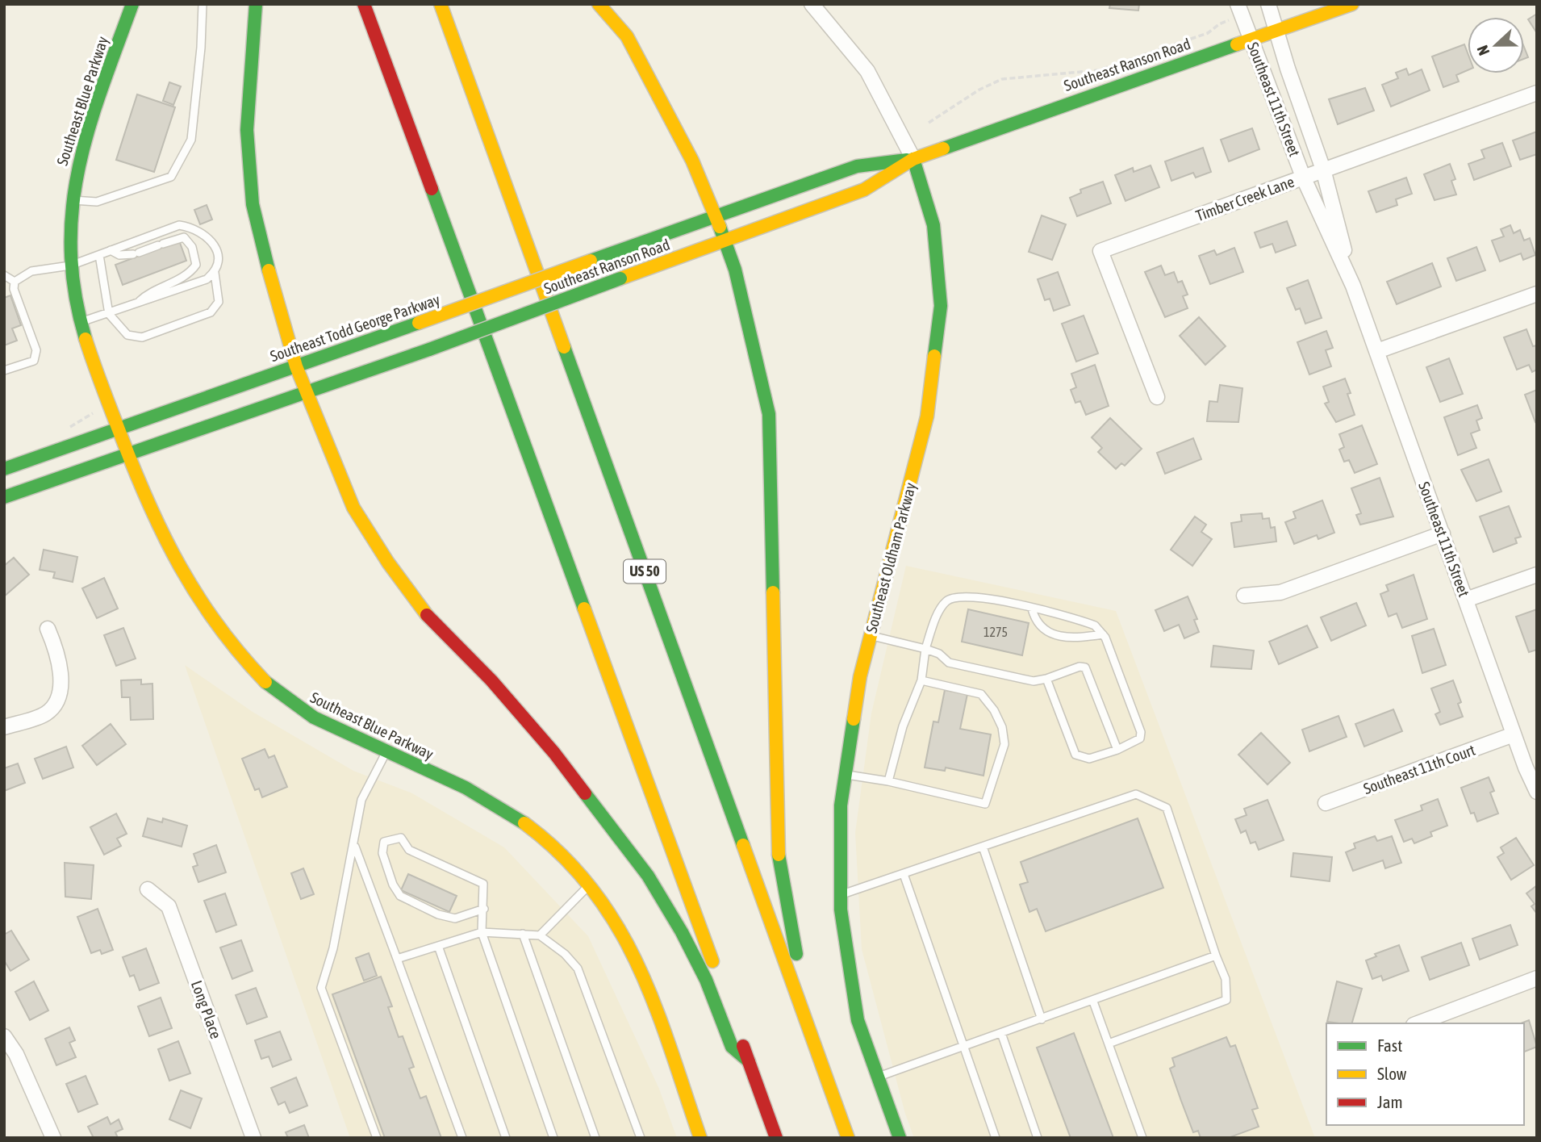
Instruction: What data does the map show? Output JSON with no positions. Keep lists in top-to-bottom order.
{
  "streets": {
    "main road": [
      "Southeast Ranson Road",
      "Southeast Blue Parkway",
      "Southeast Todd George Parkway",
      "Southeast Oldham Parkway",
      "US 50"
    ],
    "street": [
      "Southeast 11th Street",
      "Timber Creek Lane",
      "Southeast 11th Court",
      "Long Place"
    ]
  },
  "crossings": [
    ["Southeast Ranson Road", "Southeast 11th Street"],
    ["Southeast Ranson Road", "Southeast Todd George Parkway"],
    ["Southeast Ranson Road", "Southeast Oldham Parkway"],
    ["Southeast 11th Street", "Timber Creek Lane"],
    ["Southeast 11th Street", "Southeast 11th Court"],
    ["Southeast Blue Parkway", "Southeast Todd George Parkway"]
  ],
  "house_numbers": ["1275"],
  "legend": ["Fast", "Slow", "Jam"],
  "north": "left"
}
